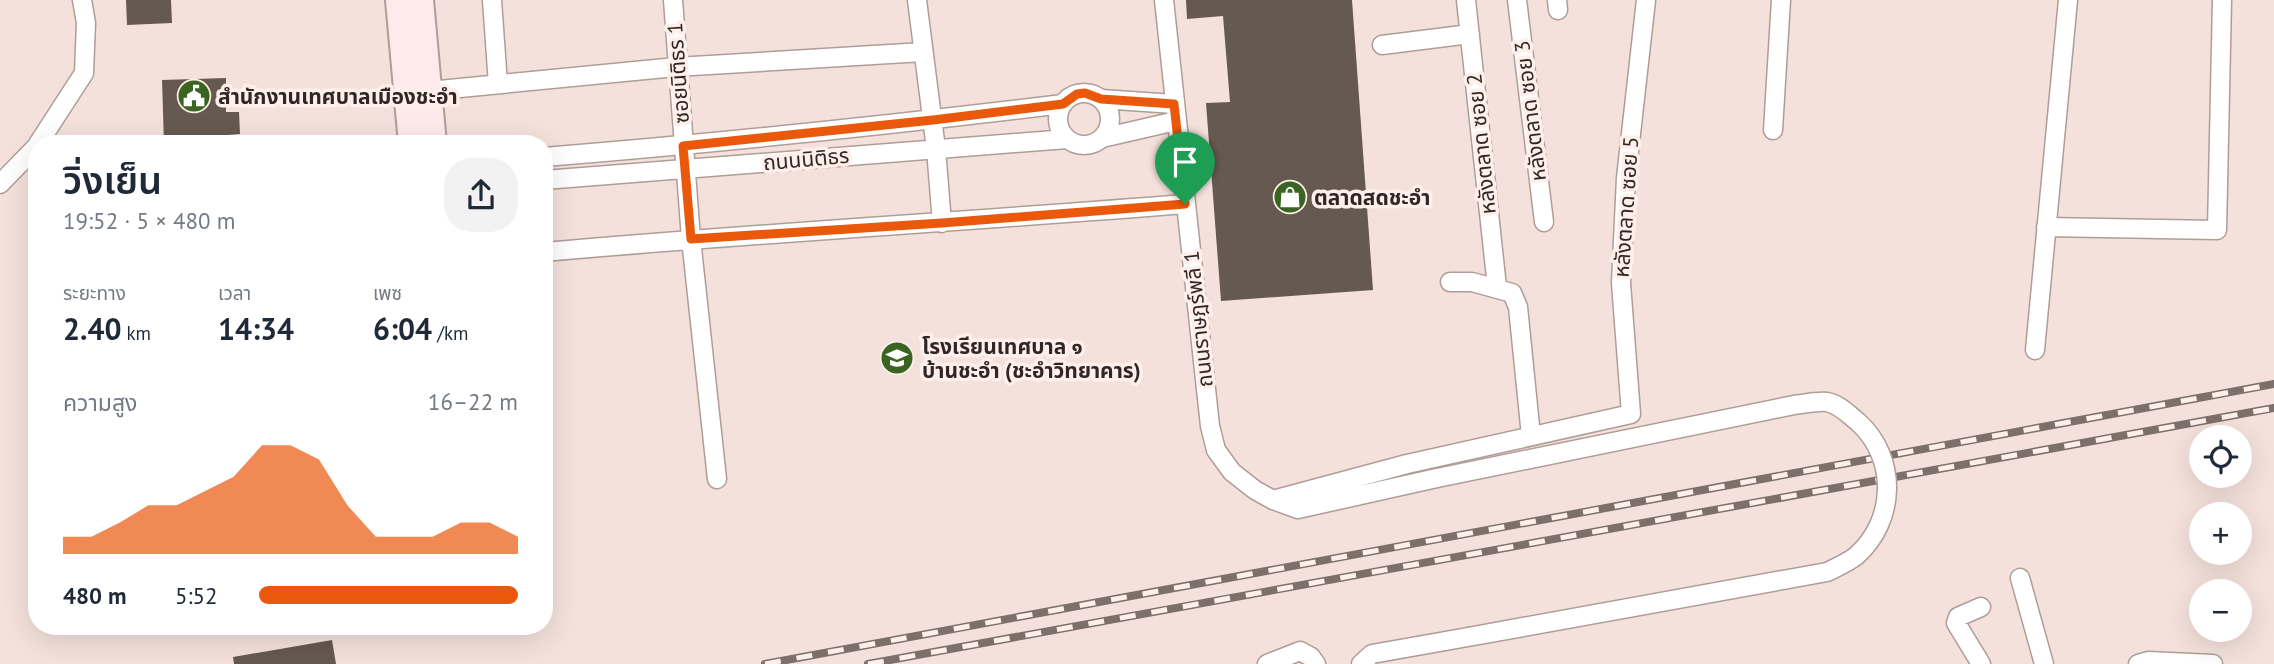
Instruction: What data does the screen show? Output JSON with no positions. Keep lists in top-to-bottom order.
{
  "streets": {
    "street": [
      "ซอยนิติธร 1",
      "หลังตลาด ซอย 3",
      "หลังตลาด ซอย 2",
      "ถนนนิติธร",
      "หลังตลาด ซอย 5",
      "ถนนราษฎร์พลี 1"
    ]
  },
  "crossings": [
    ["ซอยนิติธร 1", "ถนนนิติธร"]
  ],
  "places": {
    "public building": ["สํานักงานเทศบาลเมืองชะอำ"],
    "shop": ["ตลาดสดชะอำ"],
    "school or university": ["โรงเรียนเทศบาล ๑ บ้านชะอำ (ชะอำวิทยาคาร)"]
  },
  "page": {
    "heading": ["วิ่งเย็น", "19:52 · 5 × 480 m"],
    "stats": [
      ["ระยะทาง", "2.40 km"],
      ["เวลา", "14:34"],
      ["เพซ", "6:04 /km"]
    ],
    "chart": ["ความสูง", "16–22 m"],
    "map_buttons": ["+", "−"],
    "list": [
      {
        "name": "480 m",
        "note": "5:52"
      }
    ]
  }
}
